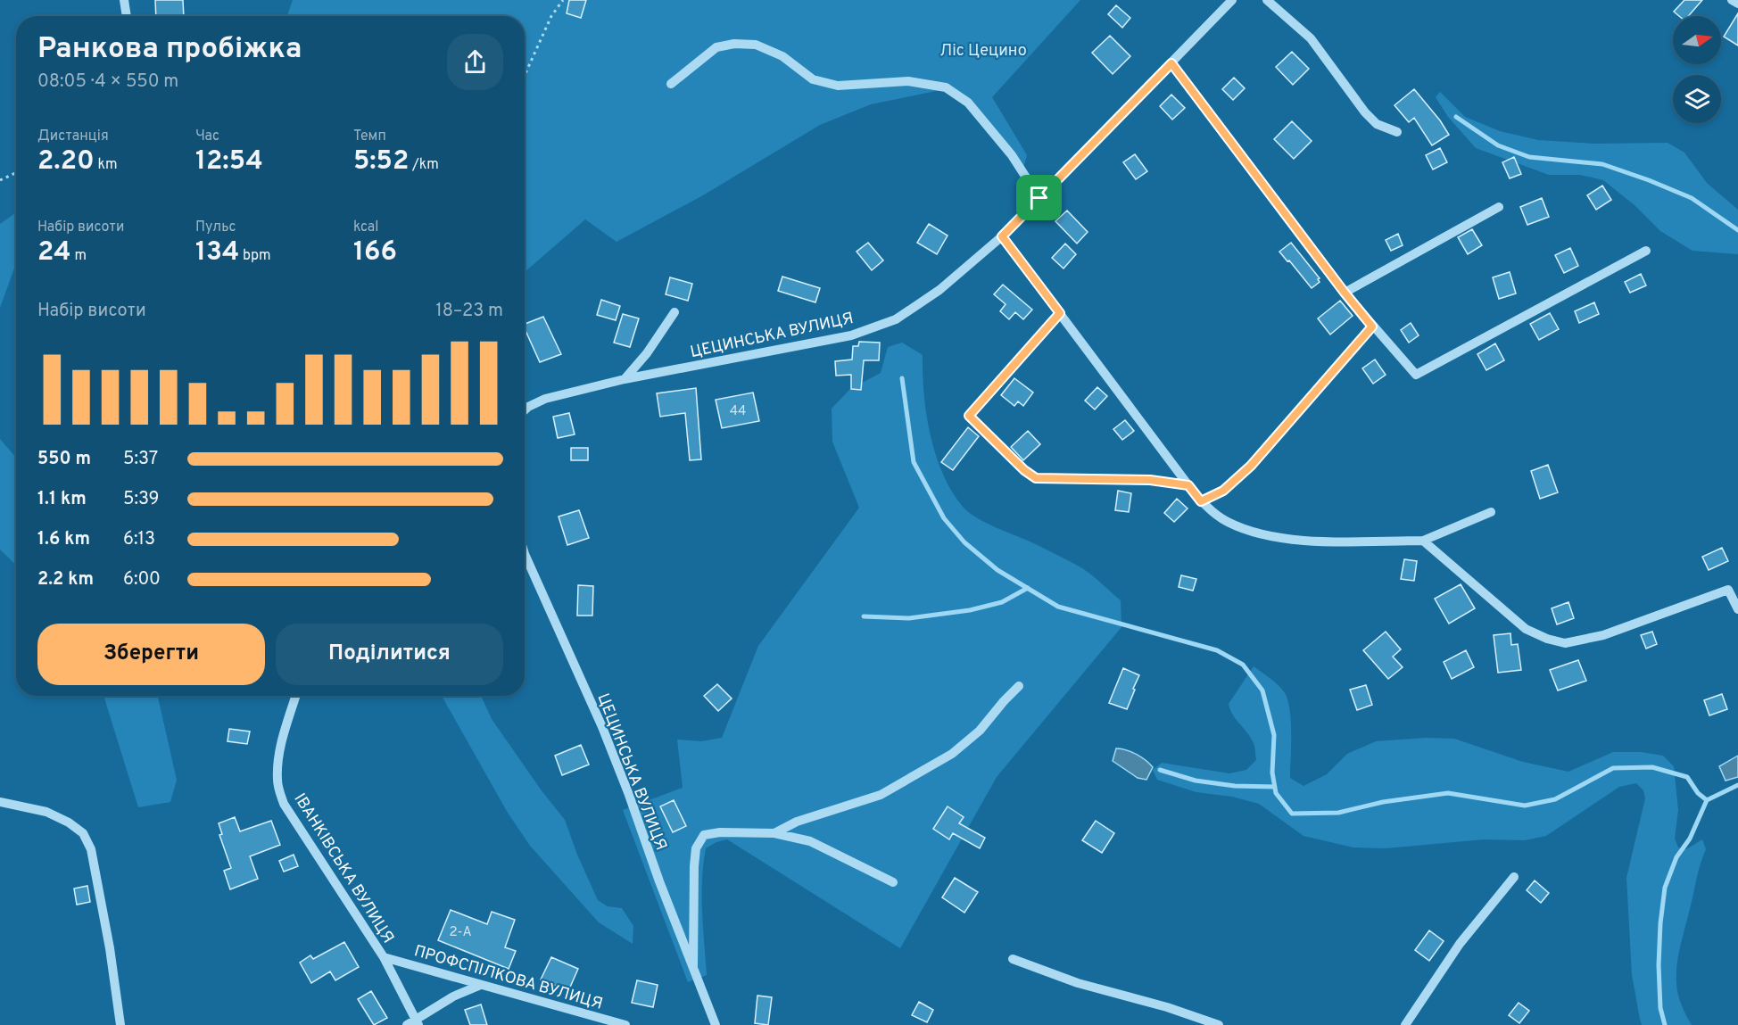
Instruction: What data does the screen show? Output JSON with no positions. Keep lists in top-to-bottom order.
{
  "streets": {
    "street": ["ЦЕЦИНСЬКА ВУЛИЦЯ", "ІВАНКІВСЬКА ВУЛИЦЯ", "ПРОФСПІЛКОВА ВУЛИЦЯ"]
  },
  "crossings": [
    ["ІВАНКІВСЬКА ВУЛИЦЯ", "ПРОФСПІЛКОВА ВУЛИЦЯ"]
  ],
  "parks": ["Ліс Цецино"],
  "house_numbers": ["44", "2-А"],
  "north": "right",
  "page": {
    "heading": ["Ранкова пробіжка", "08:05 · 4 × 550 m"],
    "stats": [
      ["Дистанція", "2.20 km"],
      ["Час", "12:54"],
      ["Темп", "5:52 /km"],
      ["Набір висоти", "24 m"],
      ["Пульс", "134 bpm"],
      ["kcal", "166"]
    ],
    "chart": ["Набір висоти", "18–23 m"],
    "list": [
      {
        "name": "550 m",
        "note": "5:37"
      },
      {
        "name": "1.1 km",
        "note": "5:39"
      },
      {
        "name": "1.6 km",
        "note": "6:13"
      },
      {
        "name": "2.2 km",
        "note": "6:00"
      }
    ],
    "buttons": ["Зберегти", "Поділитися"]
  }
}
